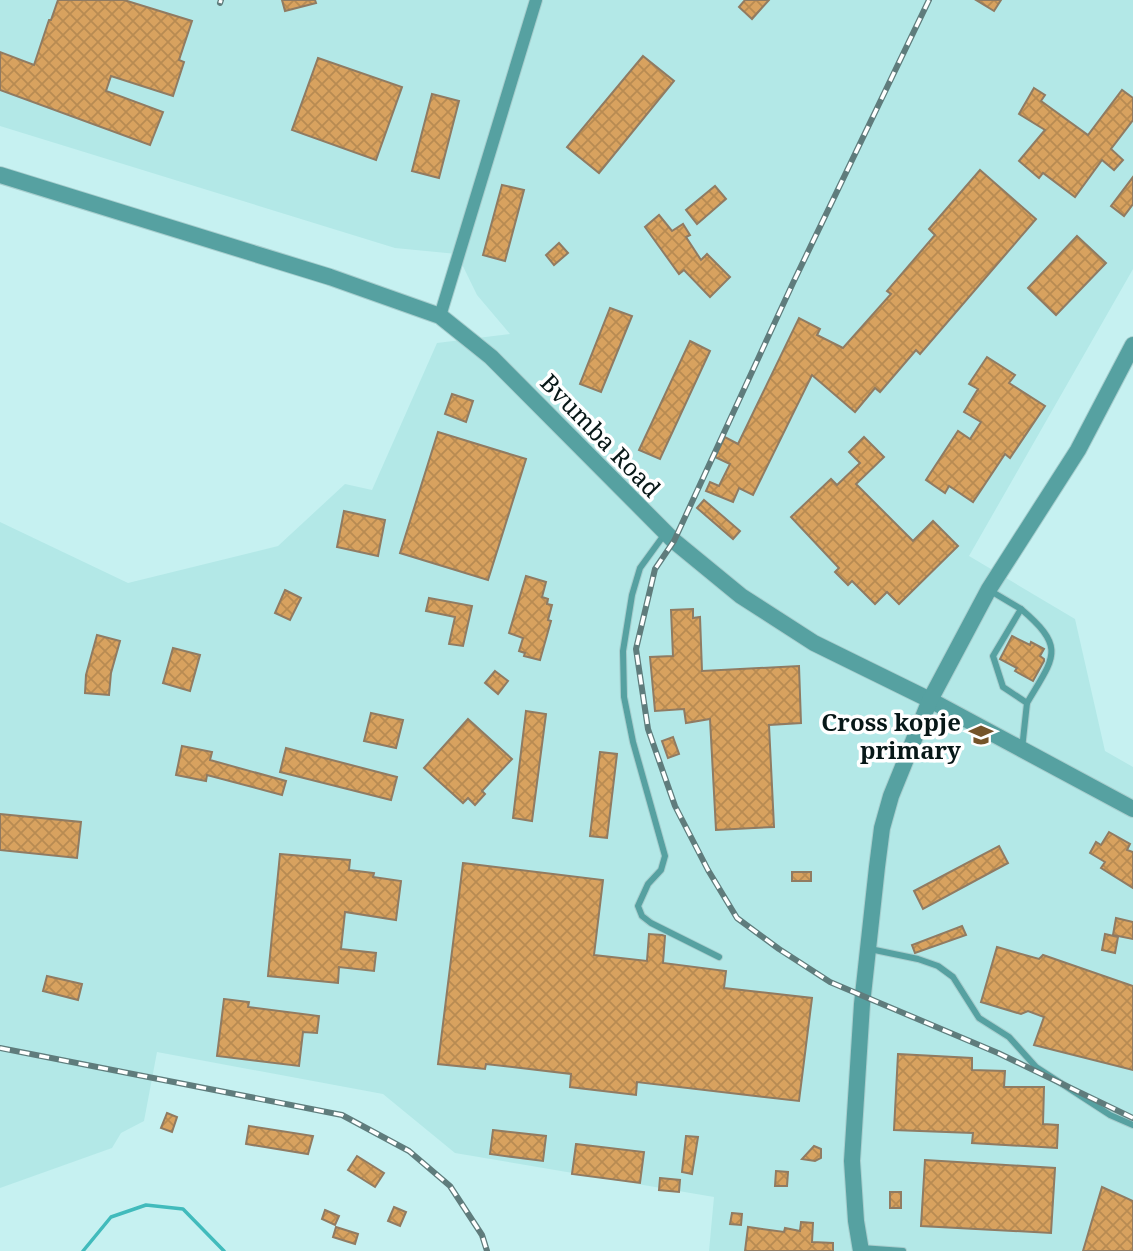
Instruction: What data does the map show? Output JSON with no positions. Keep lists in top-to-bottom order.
{
  "streets": {
    "street": ["Bvumba Road"]
  },
  "places": {
    "school or university": ["Cross kopje primary"]
  }
}
